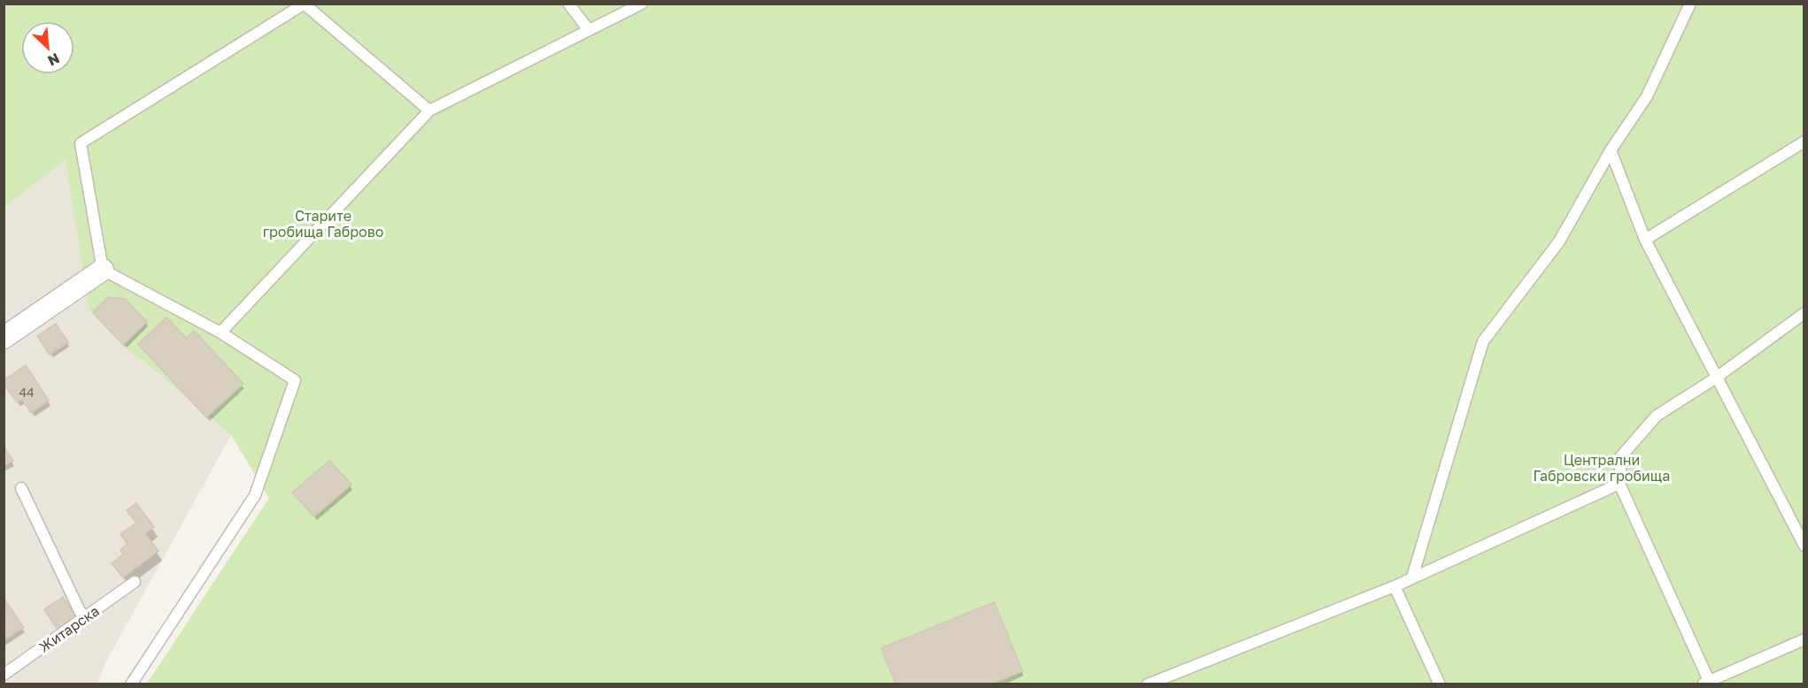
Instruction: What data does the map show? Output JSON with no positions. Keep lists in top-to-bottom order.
{
  "streets": {
    "lane": ["Житарска"]
  },
  "parks": ["Старите гробища Габрово", "Централни Габровски гробища"],
  "house_numbers": ["44"],
  "north": "bottom right"
}
